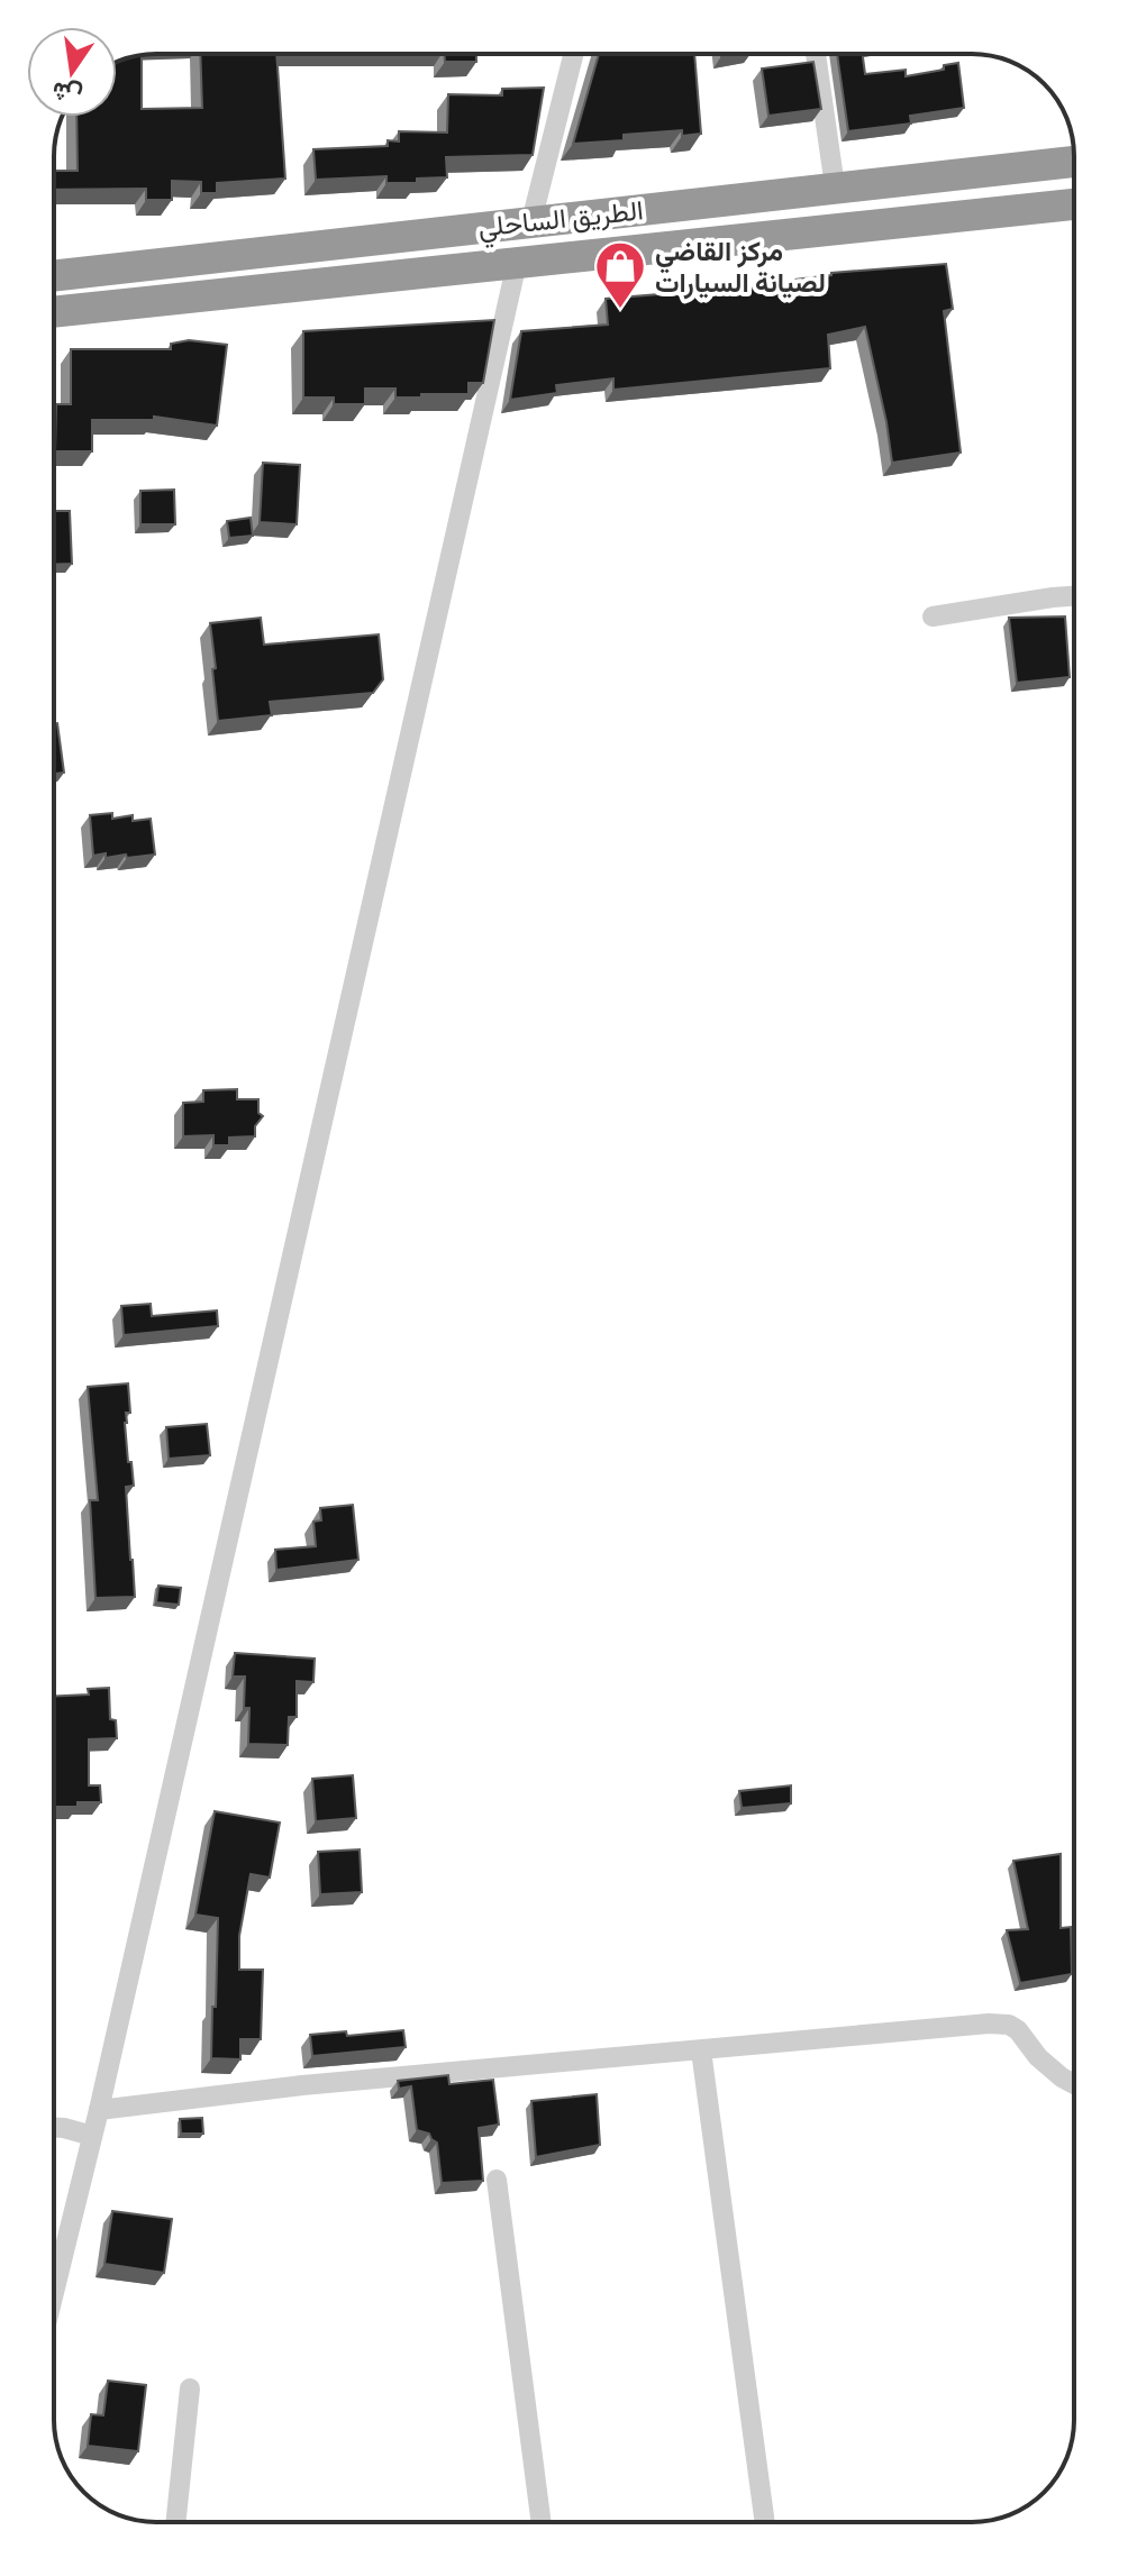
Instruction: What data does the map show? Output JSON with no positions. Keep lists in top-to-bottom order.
{
  "streets": {
    "highway": ["الطريق الساحلي"]
  },
  "places": {
    "shop": ["مركز القاضي لصيانة السيارات"]
  },
  "north": "bottom"
}
